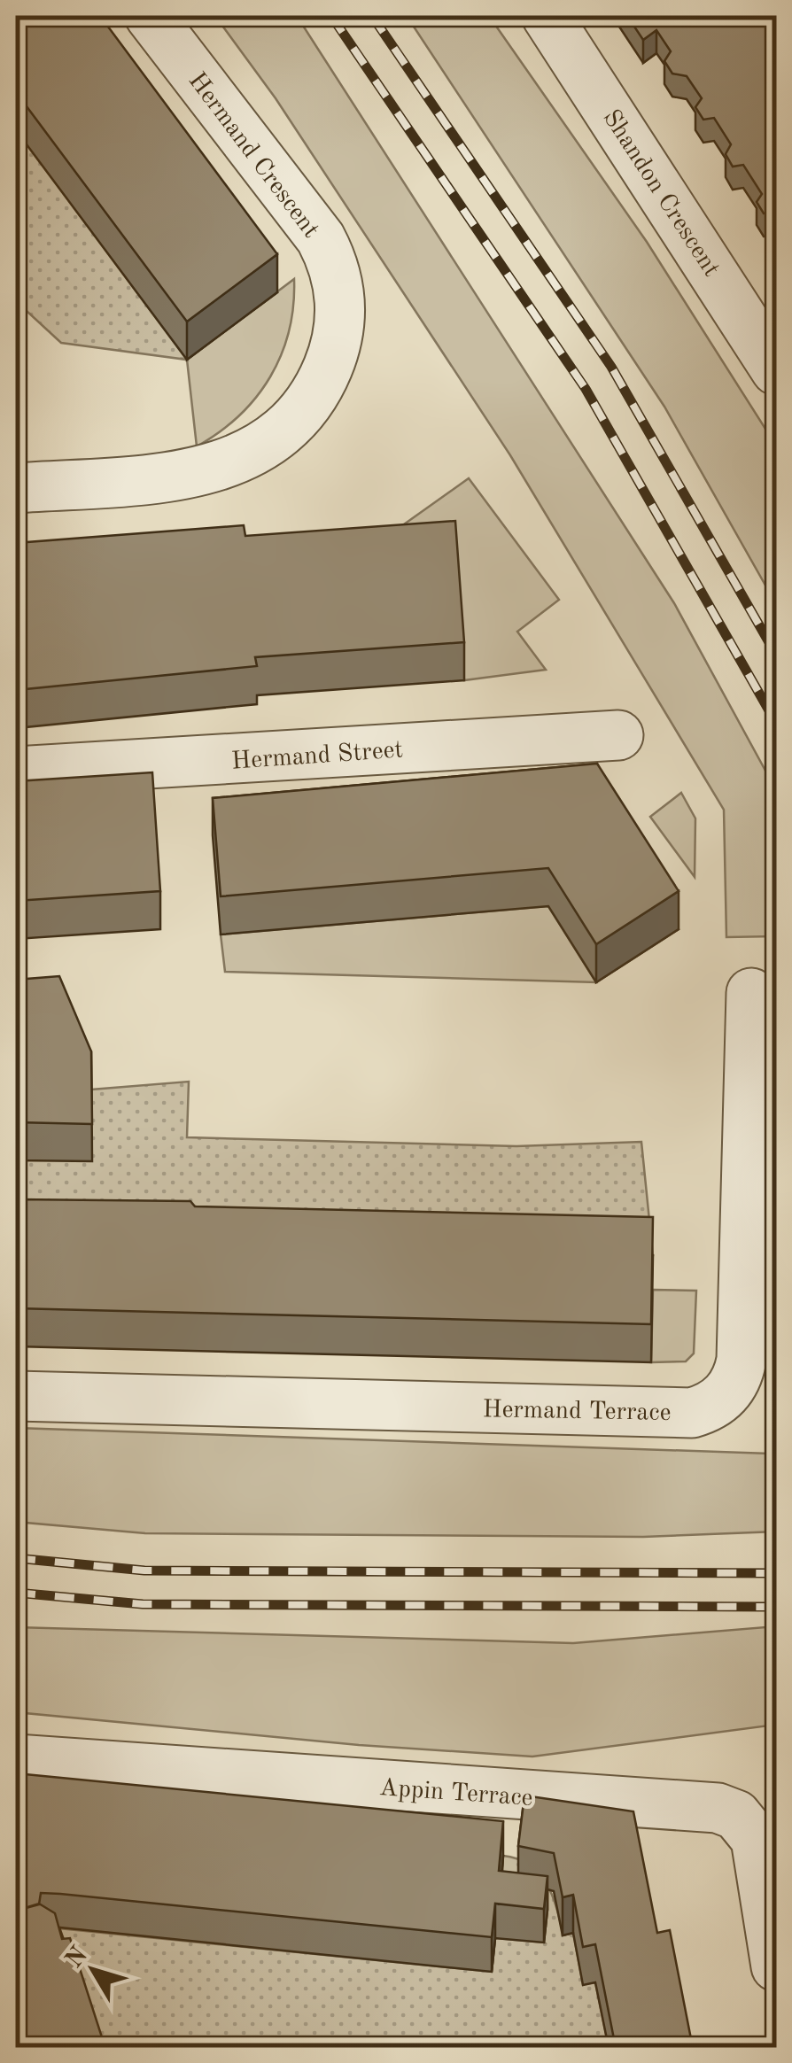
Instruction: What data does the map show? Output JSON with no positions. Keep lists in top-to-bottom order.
{
  "streets": {
    "street": [
      "Hermand Crescent",
      "Shandon Crescent",
      "Hermand Street",
      "Hermand Terrace",
      "Appin Terrace"
    ]
  },
  "north": "top left"
}
